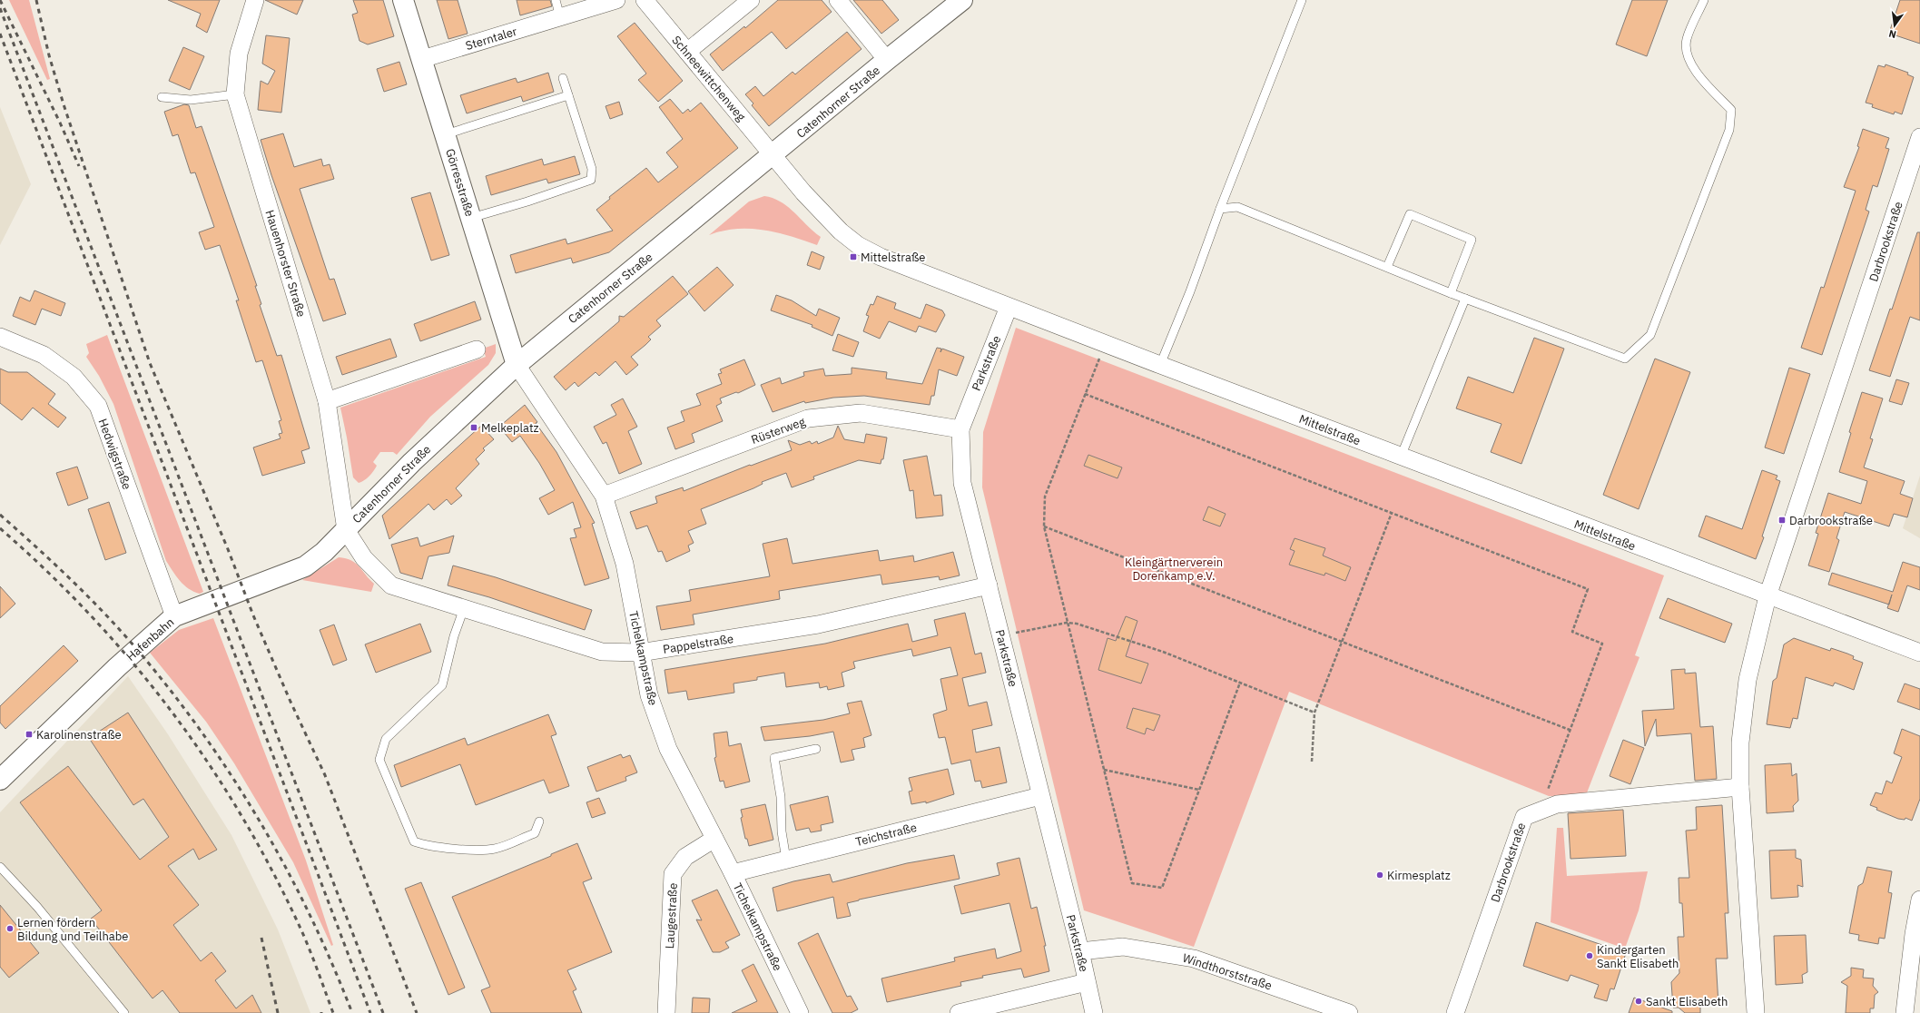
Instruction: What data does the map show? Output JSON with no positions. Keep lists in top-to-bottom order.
{
  "streets": {
    "street": [
      "Sterntaler",
      "Schneewittchenweg",
      "Catenhorner Straße",
      "Görresstraße",
      "Darbrookstraße",
      "Hauenhorster Straße",
      "Parkstraße",
      "Mittelstraße",
      "Rüsterweg",
      "Hedwigstraße",
      "Hafenbahn",
      "Pappelstraße",
      "Tichelkampstraße",
      "Teichstraße",
      "Laugestraße",
      "Windthorststraße"
    ]
  },
  "crossings": [
    ["Sterntaler", "Görresstraße"],
    ["Schneewittchenweg", "Catenhorner Straße"],
    ["Schneewittchenweg", "Mittelstraße"],
    ["Catenhorner Straße", "Görresstraße"],
    ["Catenhorner Straße", "Hauenhorster Straße"],
    ["Catenhorner Straße", "Mittelstraße"],
    ["Catenhorner Straße", "Hafenbahn"],
    ["Catenhorner Straße", "Pappelstraße"],
    ["Catenhorner Straße", "Tichelkampstraße"],
    ["Görresstraße", "Tichelkampstraße"],
    ["Darbrookstraße", "Mittelstraße"],
    ["Hauenhorster Straße", "Hafenbahn"],
    ["Hauenhorster Straße", "Pappelstraße"],
    ["Parkstraße", "Mittelstraße"],
    ["Parkstraße", "Rüsterweg"],
    ["Parkstraße", "Pappelstraße"],
    ["Parkstraße", "Teichstraße"],
    ["Parkstraße", "Windthorststraße"],
    ["Rüsterweg", "Tichelkampstraße"],
    ["Hedwigstraße", "Hafenbahn"],
    ["Hafenbahn", "Pappelstraße"],
    ["Pappelstraße", "Tichelkampstraße"],
    ["Tichelkampstraße", "Teichstraße"],
    ["Tichelkampstraße", "Laugestraße"]
  ],
  "parks": ["Kleingärtnerverein Dorenkamp e.V."],
  "places": {
    "transit": [
      "Mittelstraße",
      "Melkeplatz",
      "Darbrookstraße",
      "Karolinenstraße"
    ],
    "other": [
      "Kirmesplatz",
      "Lernen fördern Bildung und Teilhabe",
      "Kindergarten Sankt Elisabeth",
      "Sankt Elisabeth"
    ]
  },
  "north": "bottom"
}
